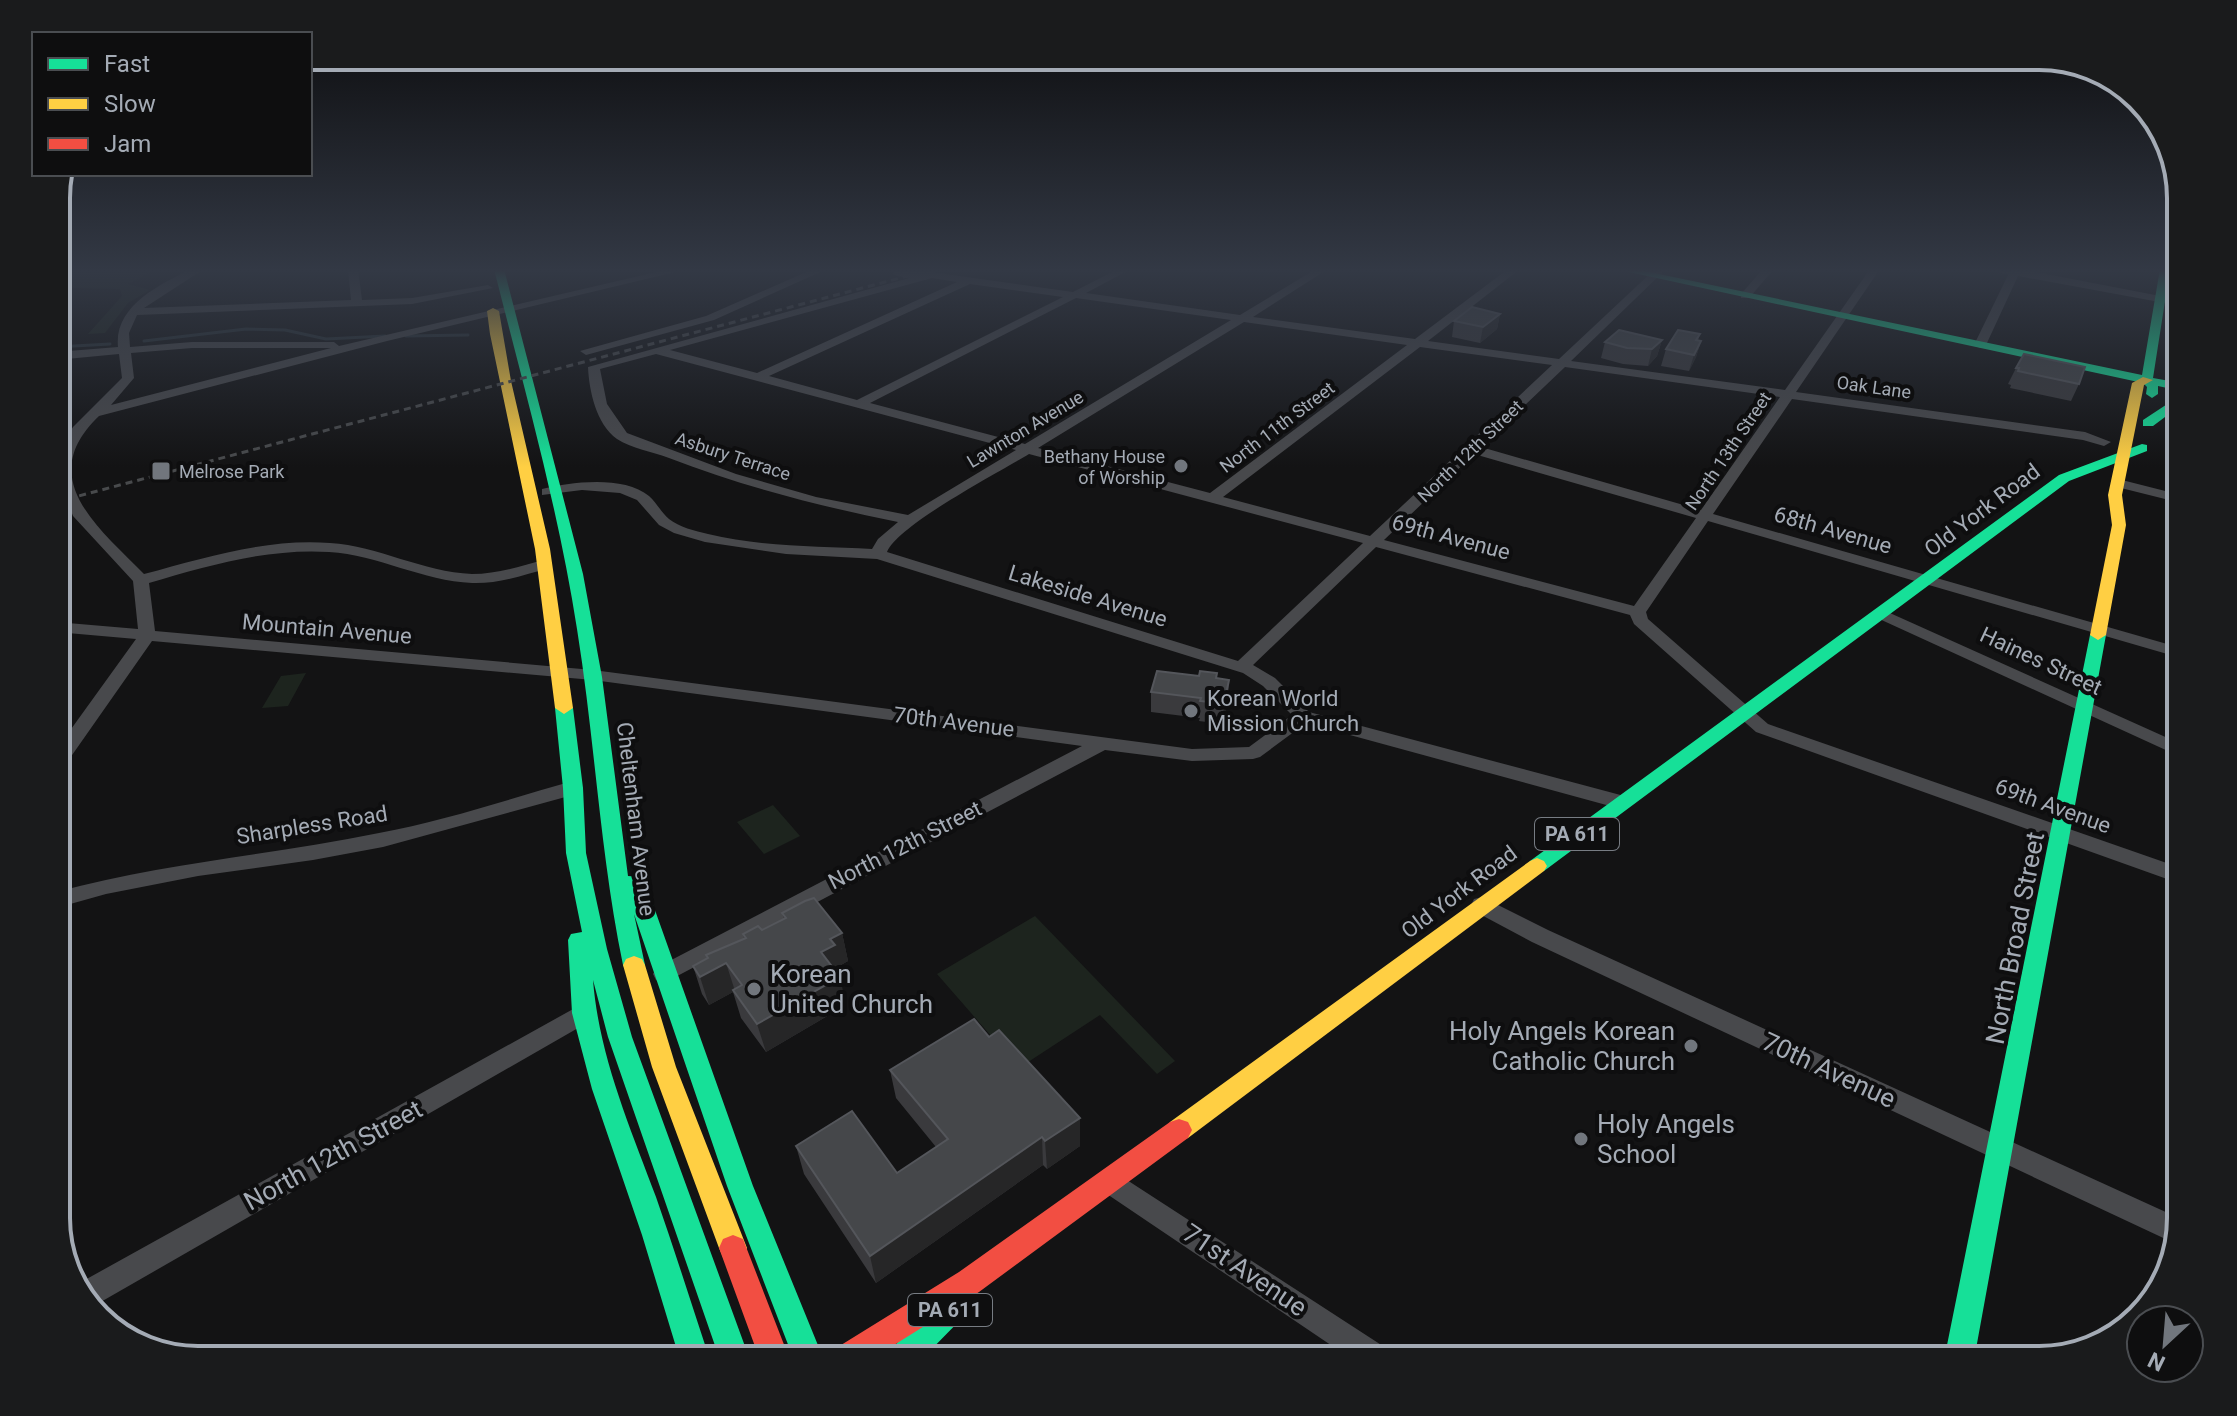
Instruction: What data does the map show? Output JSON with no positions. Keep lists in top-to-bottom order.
{
  "streets": {
    "main road": [
      "Old York Road",
      "Cheltenham Avenue",
      "PA 611",
      "North Broad Street"
    ],
    "street": [
      "Oak Lane",
      "North 11th Street",
      "Lawnton Avenue",
      "North 12th Street",
      "North 13th Street",
      "Asbury Terrace",
      "68th Avenue",
      "69th Avenue",
      "Lakeside Avenue",
      "Mountain Avenue",
      "Haines Street",
      "70th Avenue",
      "Sharpless Road",
      "71st Avenue"
    ]
  },
  "crossings": [
    ["Oak Lane", "North 11th Street"],
    ["Oak Lane", "North 12th Street"],
    ["Oak Lane", "North 13th Street"],
    ["Oak Lane", "Old York Road"],
    ["North 11th Street", "69th Avenue"],
    ["Lawnton Avenue", "Asbury Terrace"],
    ["Lawnton Avenue", "69th Avenue"],
    ["Lawnton Avenue", "Lakeside Avenue"],
    ["North 12th Street", "68th Avenue"],
    ["North 12th Street", "69th Avenue"],
    ["North 12th Street", "Lakeside Avenue"],
    ["North 12th Street", "70th Avenue"],
    ["North 13th Street", "68th Avenue"],
    ["North 13th Street", "69th Avenue"],
    ["Asbury Terrace", "69th Avenue"],
    ["Old York Road", "68th Avenue"],
    ["Old York Road", "69th Avenue"],
    ["Old York Road", "Haines Street"],
    ["Old York Road", "70th Avenue"],
    ["Old York Road", "North Broad Street"],
    ["Old York Road", "71st Avenue"],
    ["68th Avenue", "North Broad Street"],
    ["69th Avenue", "North Broad Street"],
    ["Lakeside Avenue", "70th Avenue"],
    ["Lakeside Avenue", "Cheltenham Avenue"],
    ["Mountain Avenue", "70th Avenue"],
    ["Mountain Avenue", "Cheltenham Avenue"],
    ["Haines Street", "North Broad Street"],
    ["70th Avenue", "Cheltenham Avenue"],
    ["70th Avenue", "North Broad Street"],
    ["Cheltenham Avenue", "Sharpless Road"]
  ],
  "places": {
    "other": [
      "Bethany House of Worship",
      "Korean World Mission Church",
      "Korean United Church",
      "Holy Angels Korean Catholic Church",
      "Holy Angels School"
    ],
    "transit": ["Melrose Park"]
  },
  "legend": ["Fast", "Slow", "Jam"],
  "north": "bottom left"
}
